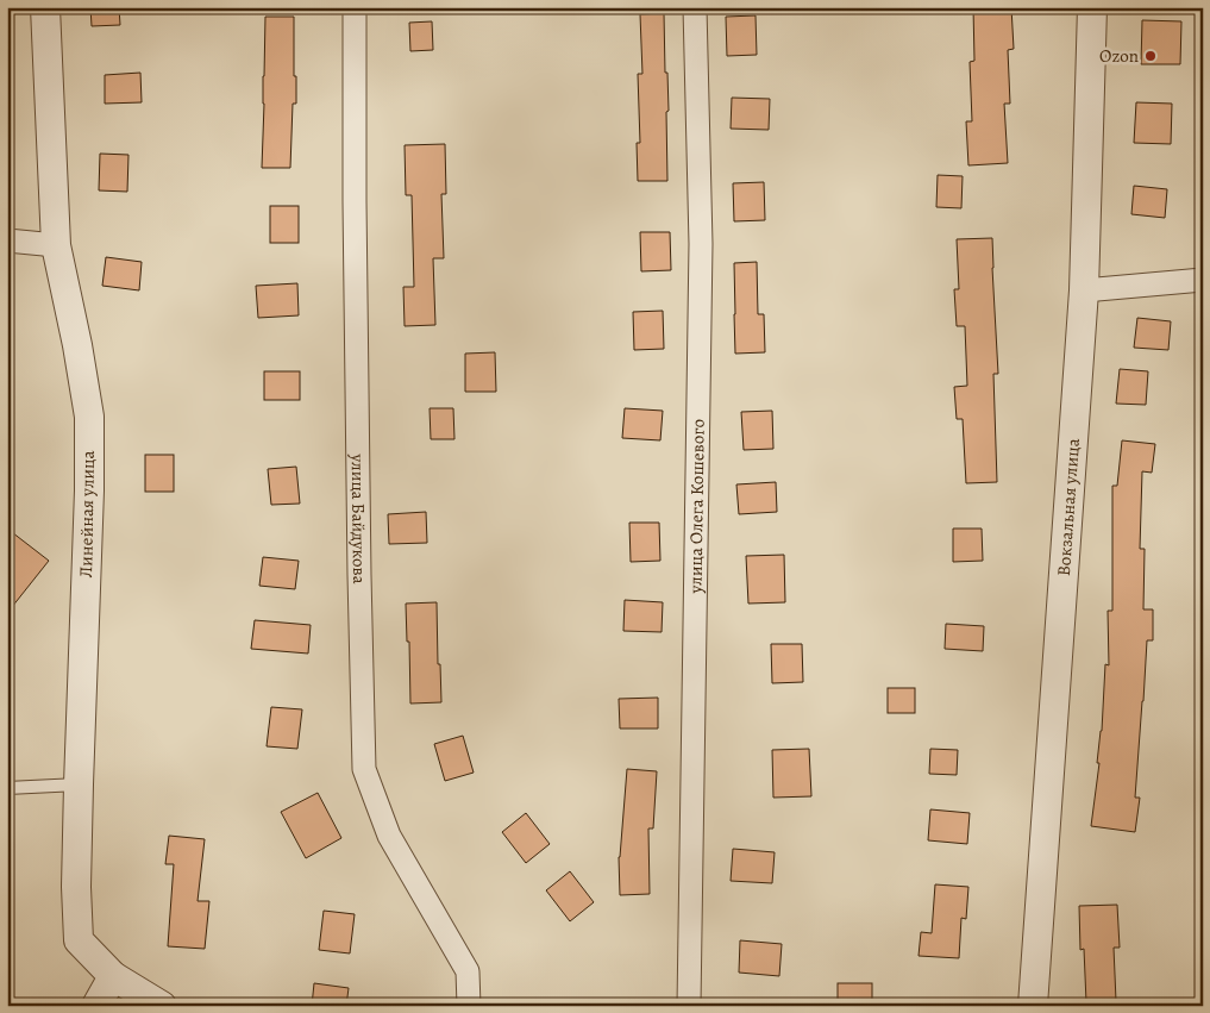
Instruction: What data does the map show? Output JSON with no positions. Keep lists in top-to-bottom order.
{
  "streets": {
    "street": [
      "улица Олега Кошевого",
      "Вокзальная улица",
      "Линейная улица",
      "улица Байдукова"
    ]
  },
  "places": ["Ozon"]
}
